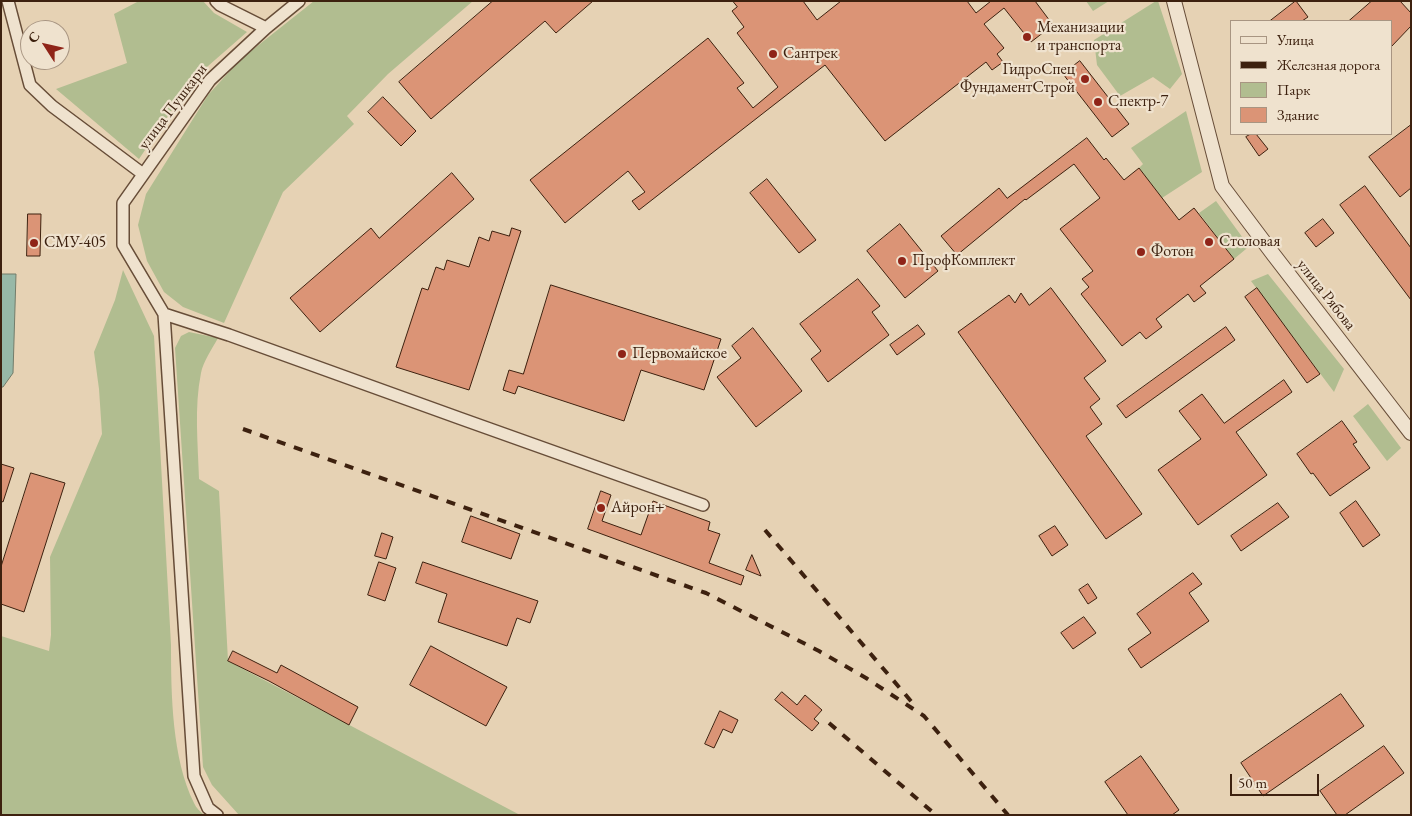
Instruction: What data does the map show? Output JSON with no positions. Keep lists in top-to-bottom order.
{
  "streets": {
    "street": ["улица Пушкари", "улица Рябова"]
  },
  "places": [
    "Механизации и транспорта",
    "Сантрек",
    "ГидроСпец ФундаментСтрой",
    "Спектр-7",
    "Столовая",
    "СМУ-405",
    "Фотон",
    "ПрофКомплект",
    "Первомайское",
    "Айрон+"
  ],
  "legend": [
    "Улица",
    "Железная дорога",
    "Парк",
    "Здание"
  ],
  "scale_bar": "50 m",
  "north": "top left"
}
